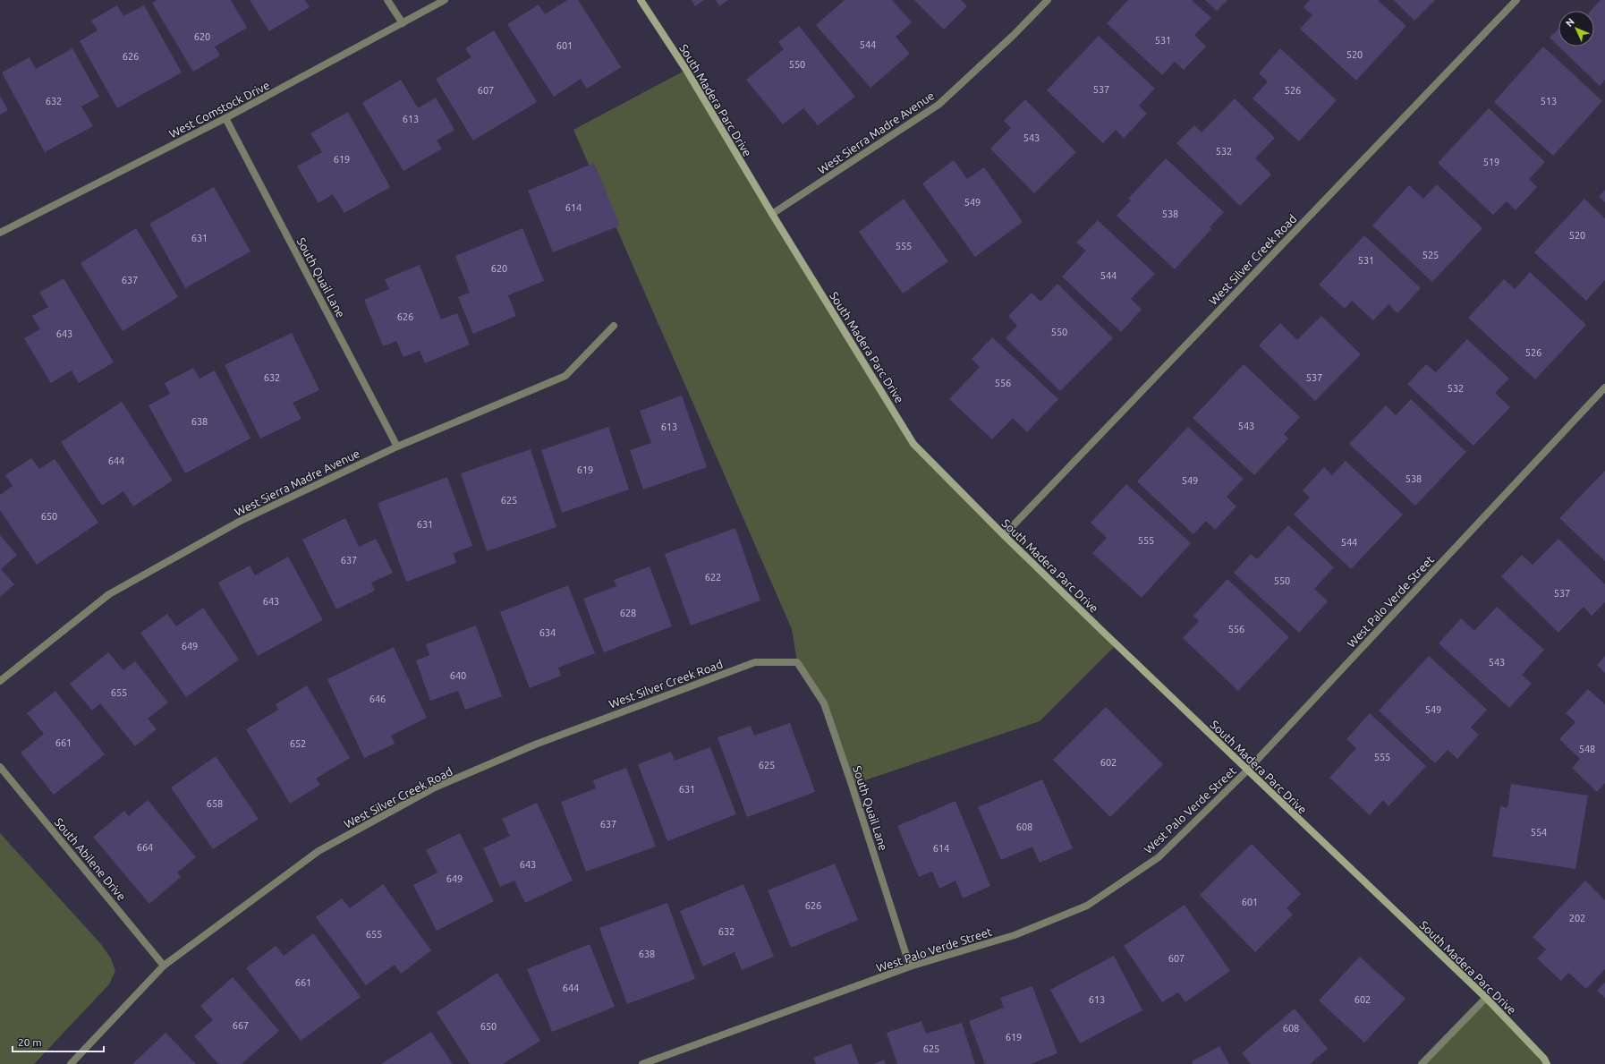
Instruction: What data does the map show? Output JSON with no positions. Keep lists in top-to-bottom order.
{
  "streets": {
    "street": [
      "South Madera Parc Drive",
      "West Comstock Drive",
      "West Sierra Madre Avenue",
      "West Silver Creek Road",
      "South Quail Lane",
      "West Palo Verde Street",
      "South Abilene Drive"
    ]
  },
  "crossings": [
    ["South Madera Parc Drive", "West Sierra Madre Avenue"],
    ["South Madera Parc Drive", "West Silver Creek Road"],
    ["South Madera Parc Drive", "West Palo Verde Street"],
    ["West Comstock Drive", "South Quail Lane"],
    ["West Sierra Madre Avenue", "South Quail Lane"],
    ["West Silver Creek Road", "South Quail Lane"],
    ["West Silver Creek Road", "South Abilene Drive"],
    ["South Quail Lane", "West Palo Verde Street"]
  ],
  "house_numbers": [
    "620",
    "531",
    "544",
    "601",
    "520",
    "626",
    "550",
    "537",
    "607",
    "526",
    "632",
    "513",
    "613",
    "543",
    "532",
    "619",
    "519",
    "549",
    "614",
    "538",
    "520",
    "631",
    "555",
    "525",
    "531",
    "620",
    "544",
    "637",
    "626",
    "550",
    "643",
    "526",
    "632",
    "537",
    "556",
    "532",
    "638",
    "543",
    "613",
    "644",
    "619",
    "538",
    "549",
    "625",
    "650",
    "631",
    "555",
    "544",
    "637",
    "622",
    "550",
    "537",
    "643",
    "628",
    "556",
    "634",
    "649",
    "543",
    "640",
    "655",
    "646",
    "549",
    "661",
    "652",
    "548",
    "555",
    "602",
    "625",
    "631",
    "658",
    "637",
    "608",
    "554",
    "664",
    "614",
    "643",
    "649",
    "601",
    "626",
    "202",
    "632",
    "655",
    "638",
    "607",
    "661",
    "644",
    "613",
    "602",
    "667",
    "650",
    "608",
    "619",
    "625"
  ],
  "scale_bar": "20 m",
  "north": "top left"
}
